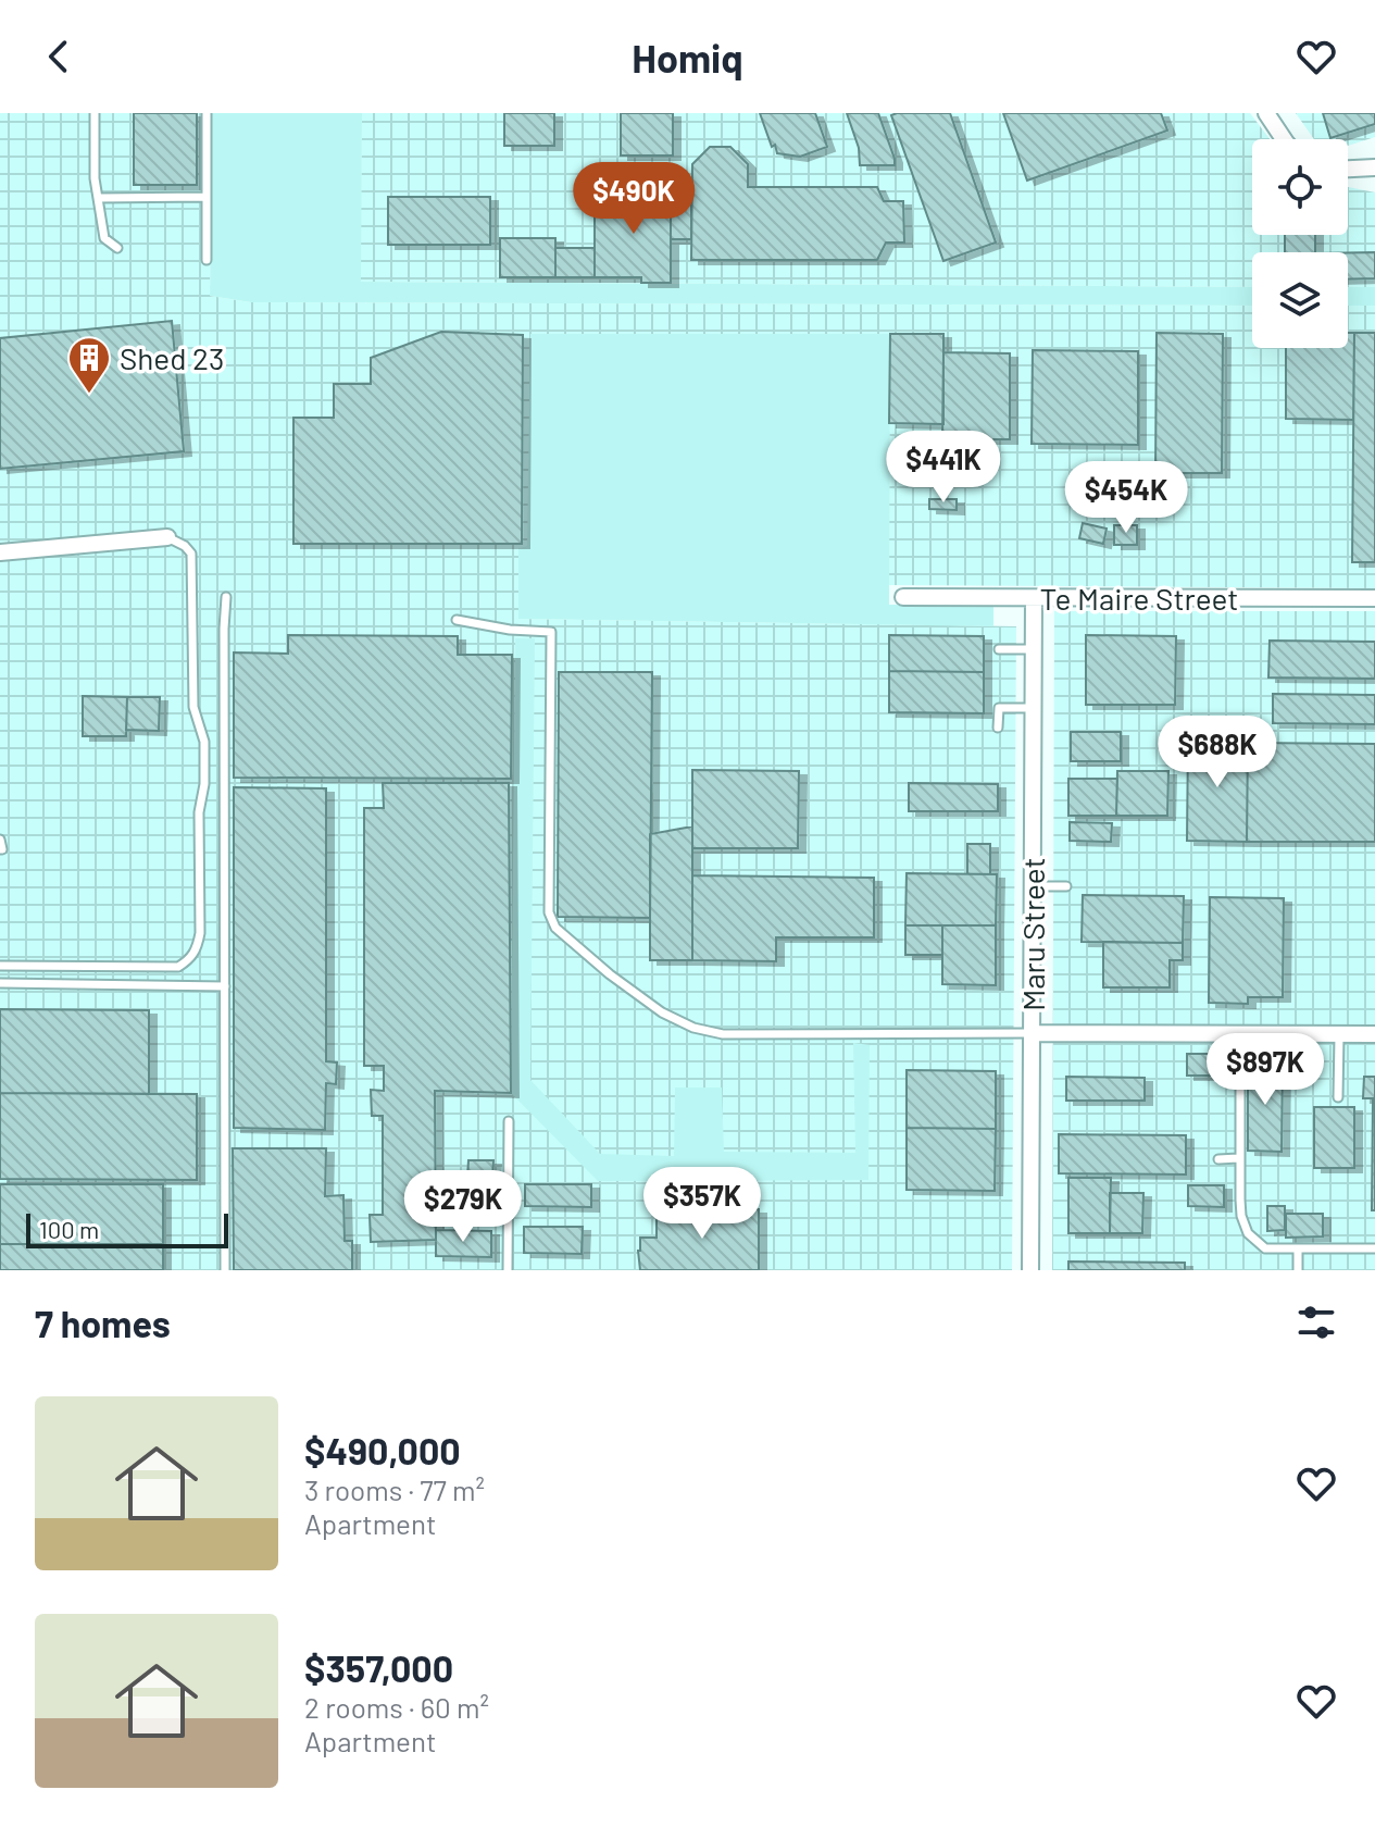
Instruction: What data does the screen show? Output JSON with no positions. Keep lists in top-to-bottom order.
{
  "streets": {
    "street": ["Te Maire Street", "Maru Street"]
  },
  "crossings": [
    ["Te Maire Street", "Maru Street"]
  ],
  "places": {
    "building": ["Shed 23"]
  },
  "scale_bar": "100 m",
  "page": {
    "header": "Homiq",
    "price": [
      "$490K",
      "$441K",
      "$454K",
      "$688K",
      "$897K",
      "$357K",
      "$279K"
    ],
    "scale": "100 m",
    "heading": "7 homes",
    "list": [
      {
        "name": "$490,000",
        "note": "3 rooms · 77 m² · Apartment"
      },
      {
        "name": "$357,000",
        "note": "2 rooms · 60 m² · Apartment"
      }
    ]
  }
}
